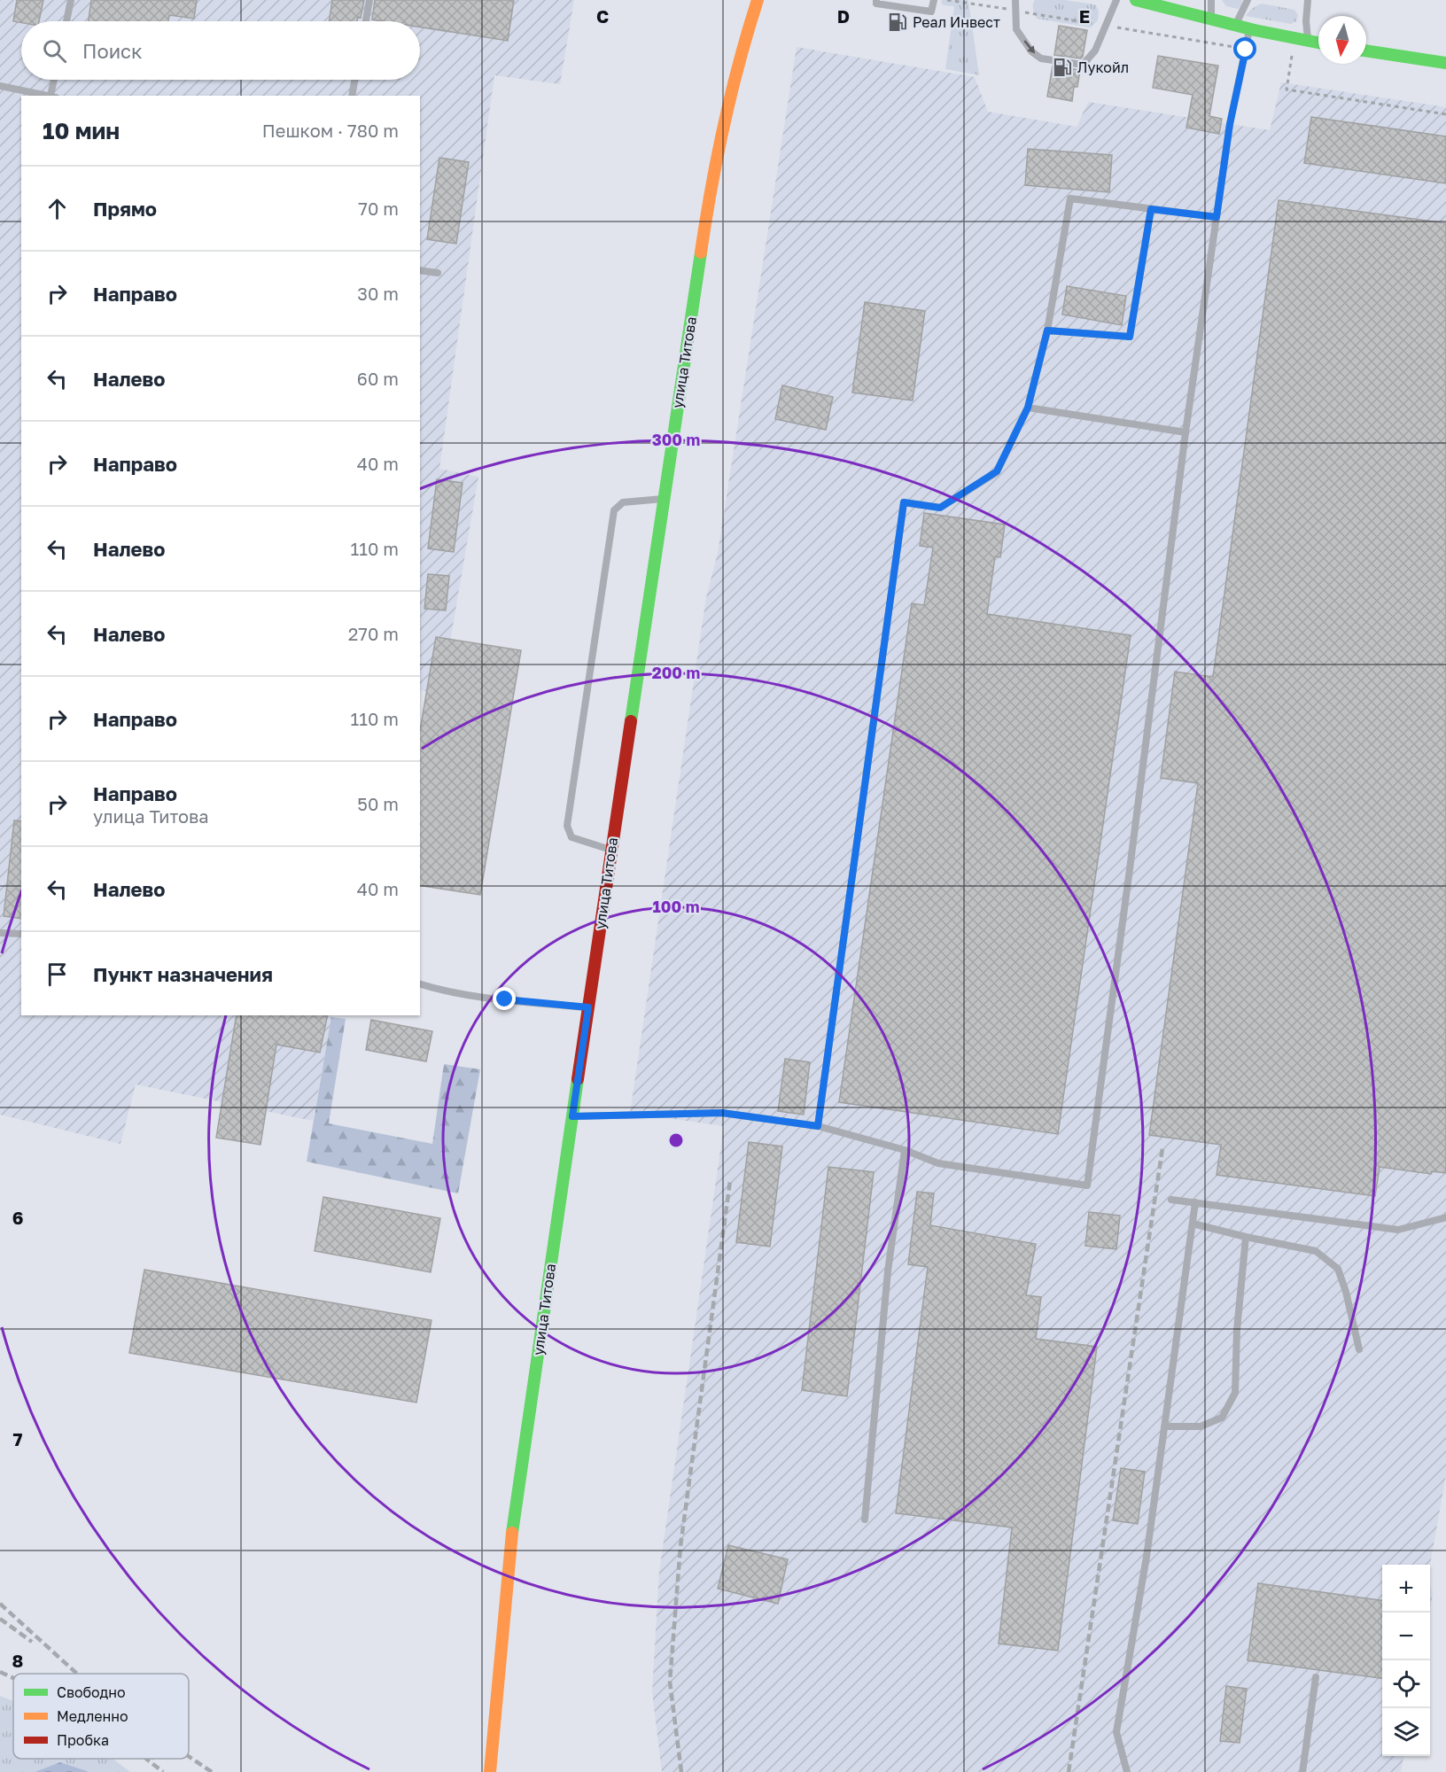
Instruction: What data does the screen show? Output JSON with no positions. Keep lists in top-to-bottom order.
{
  "streets": {
    "main road": ["улица Титова"]
  },
  "places": {
    "fuel station": ["Реал Инвест", "Лукойл"]
  },
  "legend": ["Свободно", "Медленно", "Пробка"],
  "north": "bottom",
  "page": {
    "search": "Поиск",
    "heading": ["10 мин", "Пешком · 780 m"],
    "list": [
      ["Прямо", "70 m"],
      ["Направо", "30 m"],
      ["Налево", "60 m"],
      ["Направо", "40 m"],
      ["Налево", "110 m"],
      ["Налево", "270 m"],
      ["Направо", "110 m"],
      ["Направо", "улица Титова", "50 m"],
      ["Налево", "40 m"],
      "Пункт назначения"
    ],
    "map_buttons": ["+", "−"]
  },
  "grid": {
    "columns": ["C", "D", "E"],
    "rows": ["6", "7", "8"]
  },
  "rings": ["300 m", "200 m", "100 m"]
}
